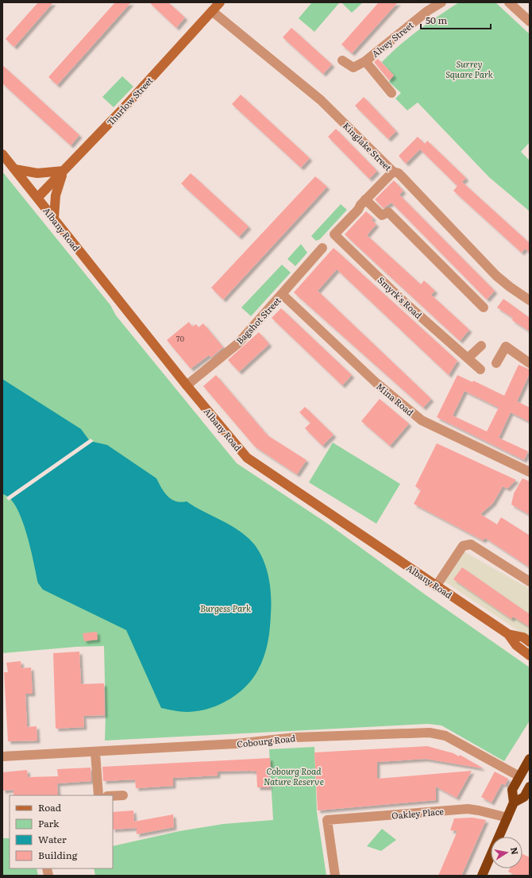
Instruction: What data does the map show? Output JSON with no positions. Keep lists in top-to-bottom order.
{
  "streets": {
    "main road": ["Thurlow Street", "Albany Road"],
    "street": [
      "Alvey Street",
      "Kinglake Street",
      "Smyrk's Road",
      "Bagshot Street",
      "Mina Road",
      "Cobourg Road",
      "Oakley Place"
    ]
  },
  "crossings": [
    ["Thurlow Street", "Kinglake Street"],
    ["Thurlow Street", "Albany Road"],
    ["Albany Road", "Bagshot Street"],
    ["Bagshot Street", "Mina Road"]
  ],
  "parks": ["Surrey Square Park", "Burgess Park", "Cobourg Road Nature Reserve"],
  "house_numbers": ["70"],
  "legend": [
    "Road",
    "Park",
    "Water",
    "Building"
  ],
  "scale_bar": "50 m",
  "north": "right"
}
